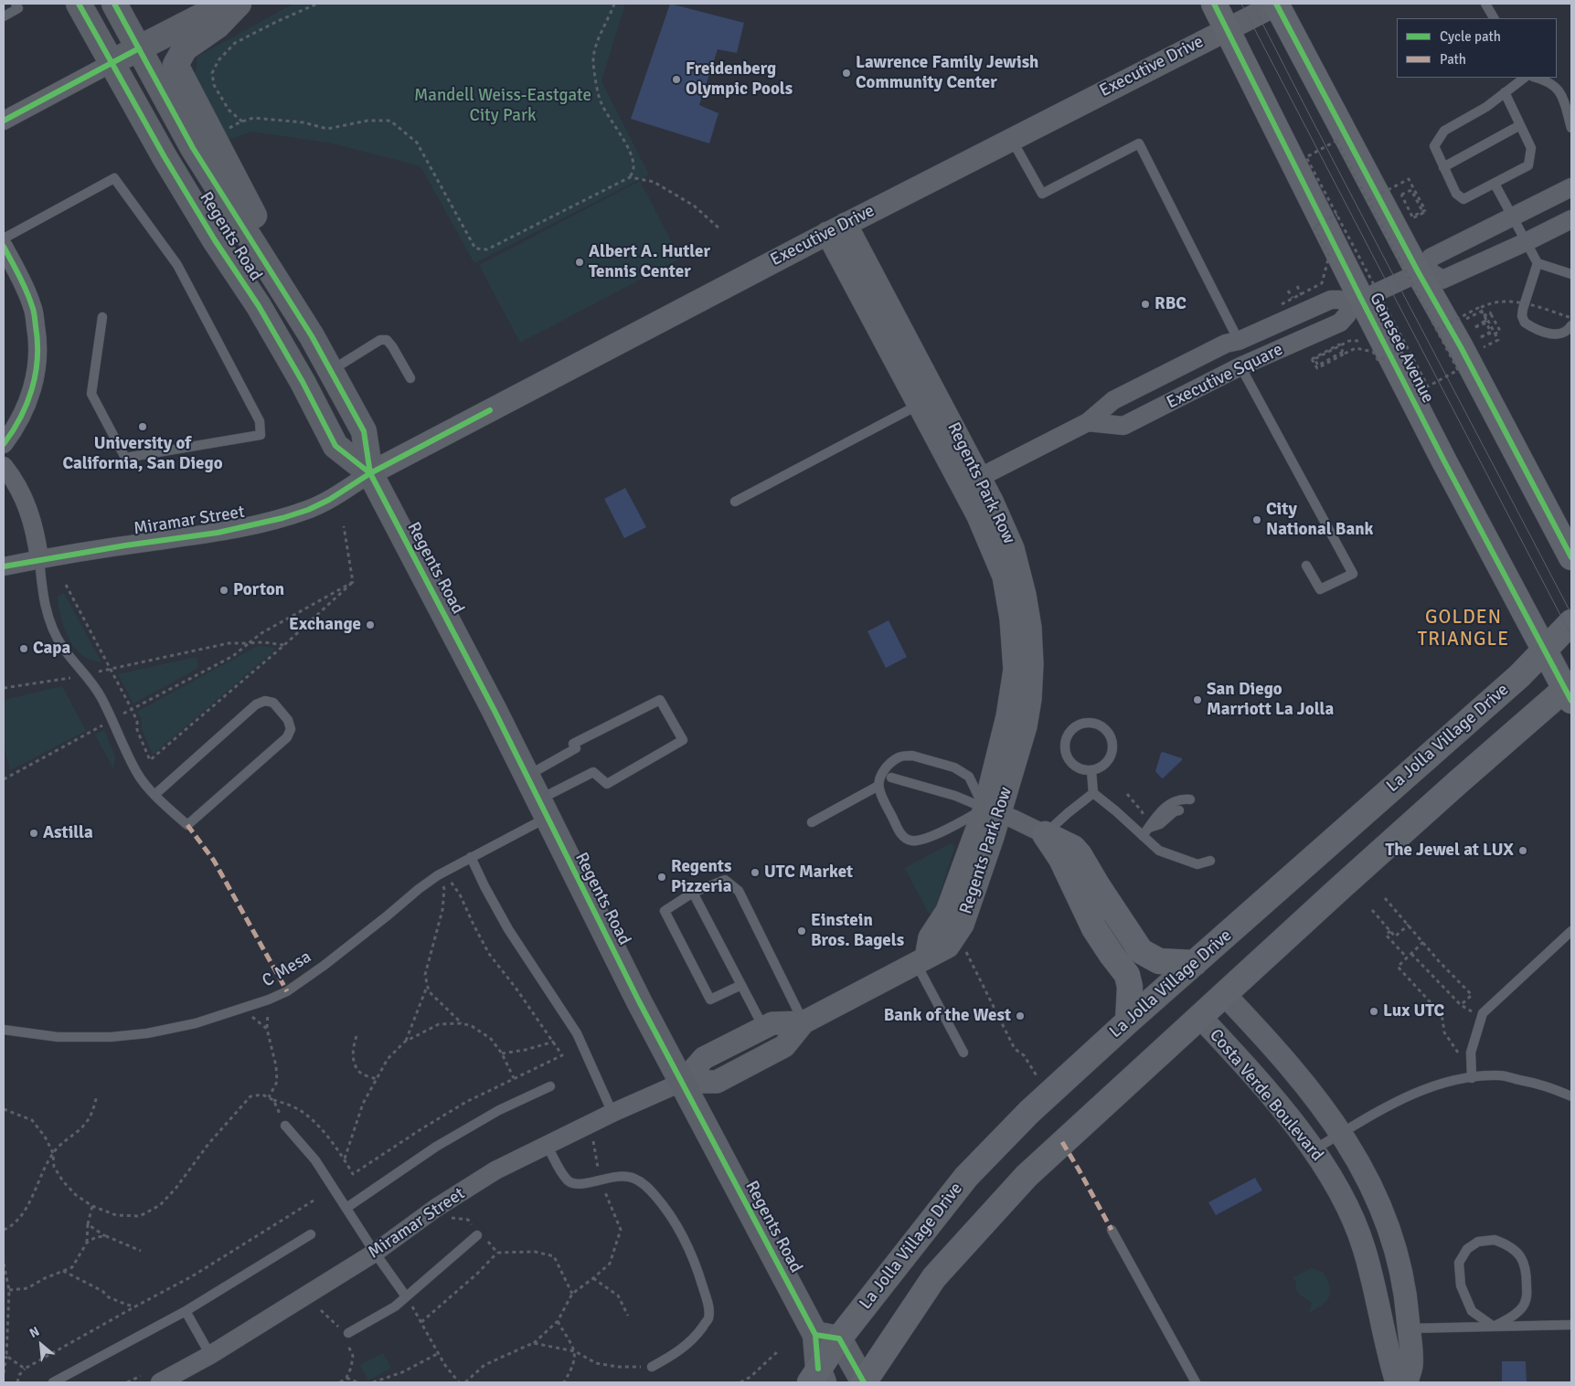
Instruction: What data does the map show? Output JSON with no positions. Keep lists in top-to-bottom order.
{
  "streets": {
    "main road": ["Regents Road", "Genesee Avenue", "La Jolla Village Drive"],
    "street": [
      "Executive Drive",
      "Executive Square",
      "Regents Park Row",
      "Miramar Street",
      "Costa Verde Boulevard"
    ],
    "lane": ["C Mesa"]
  },
  "crossings": [
    ["Executive Drive", "Regents Road"],
    ["Executive Drive", "Genesee Avenue"],
    ["Executive Drive", "Regents Park Row"],
    ["Executive Drive", "Miramar Street"],
    ["Regents Road", "Miramar Street"],
    ["Regents Road", "La Jolla Village Drive"],
    ["Regents Road", "C Mesa"],
    ["Genesee Avenue", "Executive Square"],
    ["Genesee Avenue", "La Jolla Village Drive"],
    ["Executive Square", "Regents Park Row"]
  ],
  "districts": ["GOLDEN TRIANGLE"],
  "parks": ["Mandell Weiss-Eastgate City Park"],
  "places": [
    "Lawrence Family Jewish Community Center",
    "Freidenberg Olympic Pools",
    "Albert A. Hutler Tennis Center",
    "RBC",
    "University of California, San Diego",
    "City National Bank",
    "Porton",
    "Exchange",
    "Capa",
    "San Diego Marriott La Jolla",
    "Astilla",
    "The Jewel at LUX",
    "UTC Market",
    "Regents Pizzeria",
    "Einstein Bros. Bagels",
    "Lux UTC",
    "Bank of the West"
  ],
  "legend": ["Cycle path", "Path"],
  "north": "top left"
}
